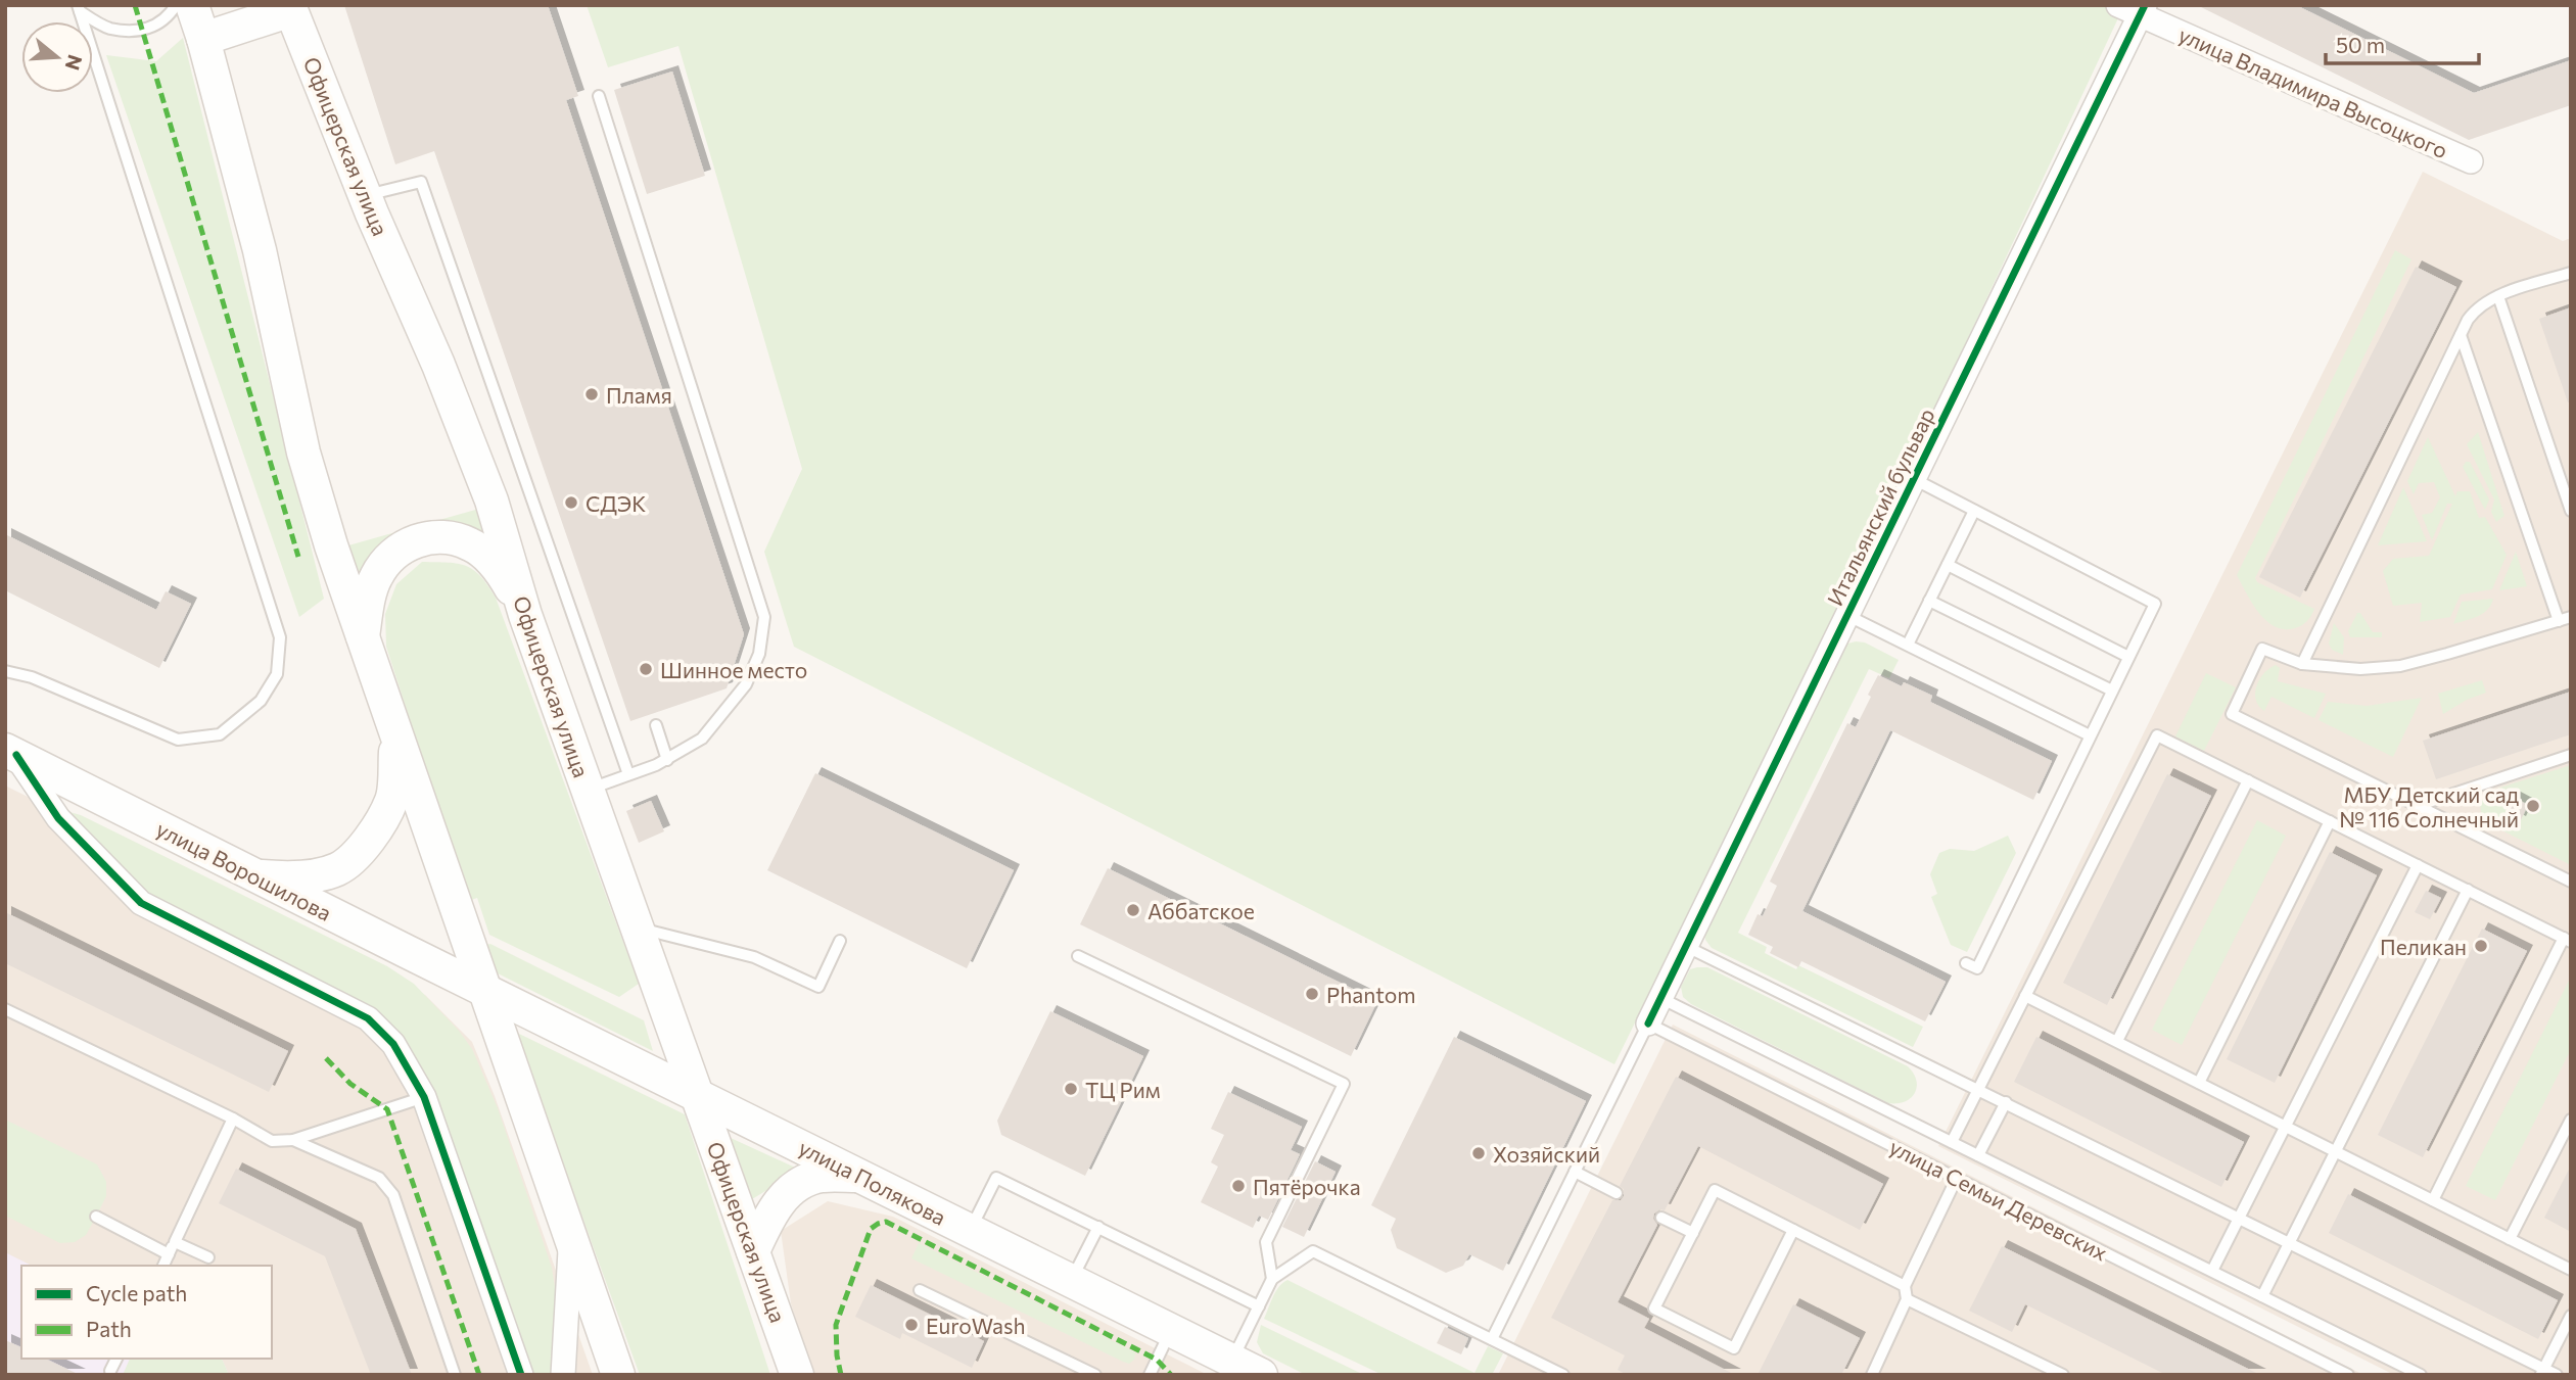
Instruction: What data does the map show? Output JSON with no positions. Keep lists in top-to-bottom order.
{
  "streets": {
    "main road": ["Офицерская улица", "улица Ворошилова", "улица Полякова"],
    "street": ["улица Владимира Высоцкого", "Итальянский бульвар"],
    "lane": ["улица Семьи Деревских"]
  },
  "crossings": [
    ["улица Владимира Высоцкого", "Итальянский бульвар"],
    ["Офицерская улица", "улица Полякова"],
    ["Итальянский бульвар", "улица Семьи Деревских"],
    ["улица Ворошилова", "улица Полякова"]
  ],
  "places": [
    "Пламя",
    "СДЭК",
    "Шинное место",
    "МБУ Детский сад № 116 Солнечный",
    "Аббатское",
    "Пеликан",
    "Phantom",
    "ТЦ Рим",
    "Хозяйский",
    "Пятёрочка",
    "EuroWash"
  ],
  "legend": ["Cycle path", "Path"],
  "scale_bar": "50 m",
  "north": "right"
}
